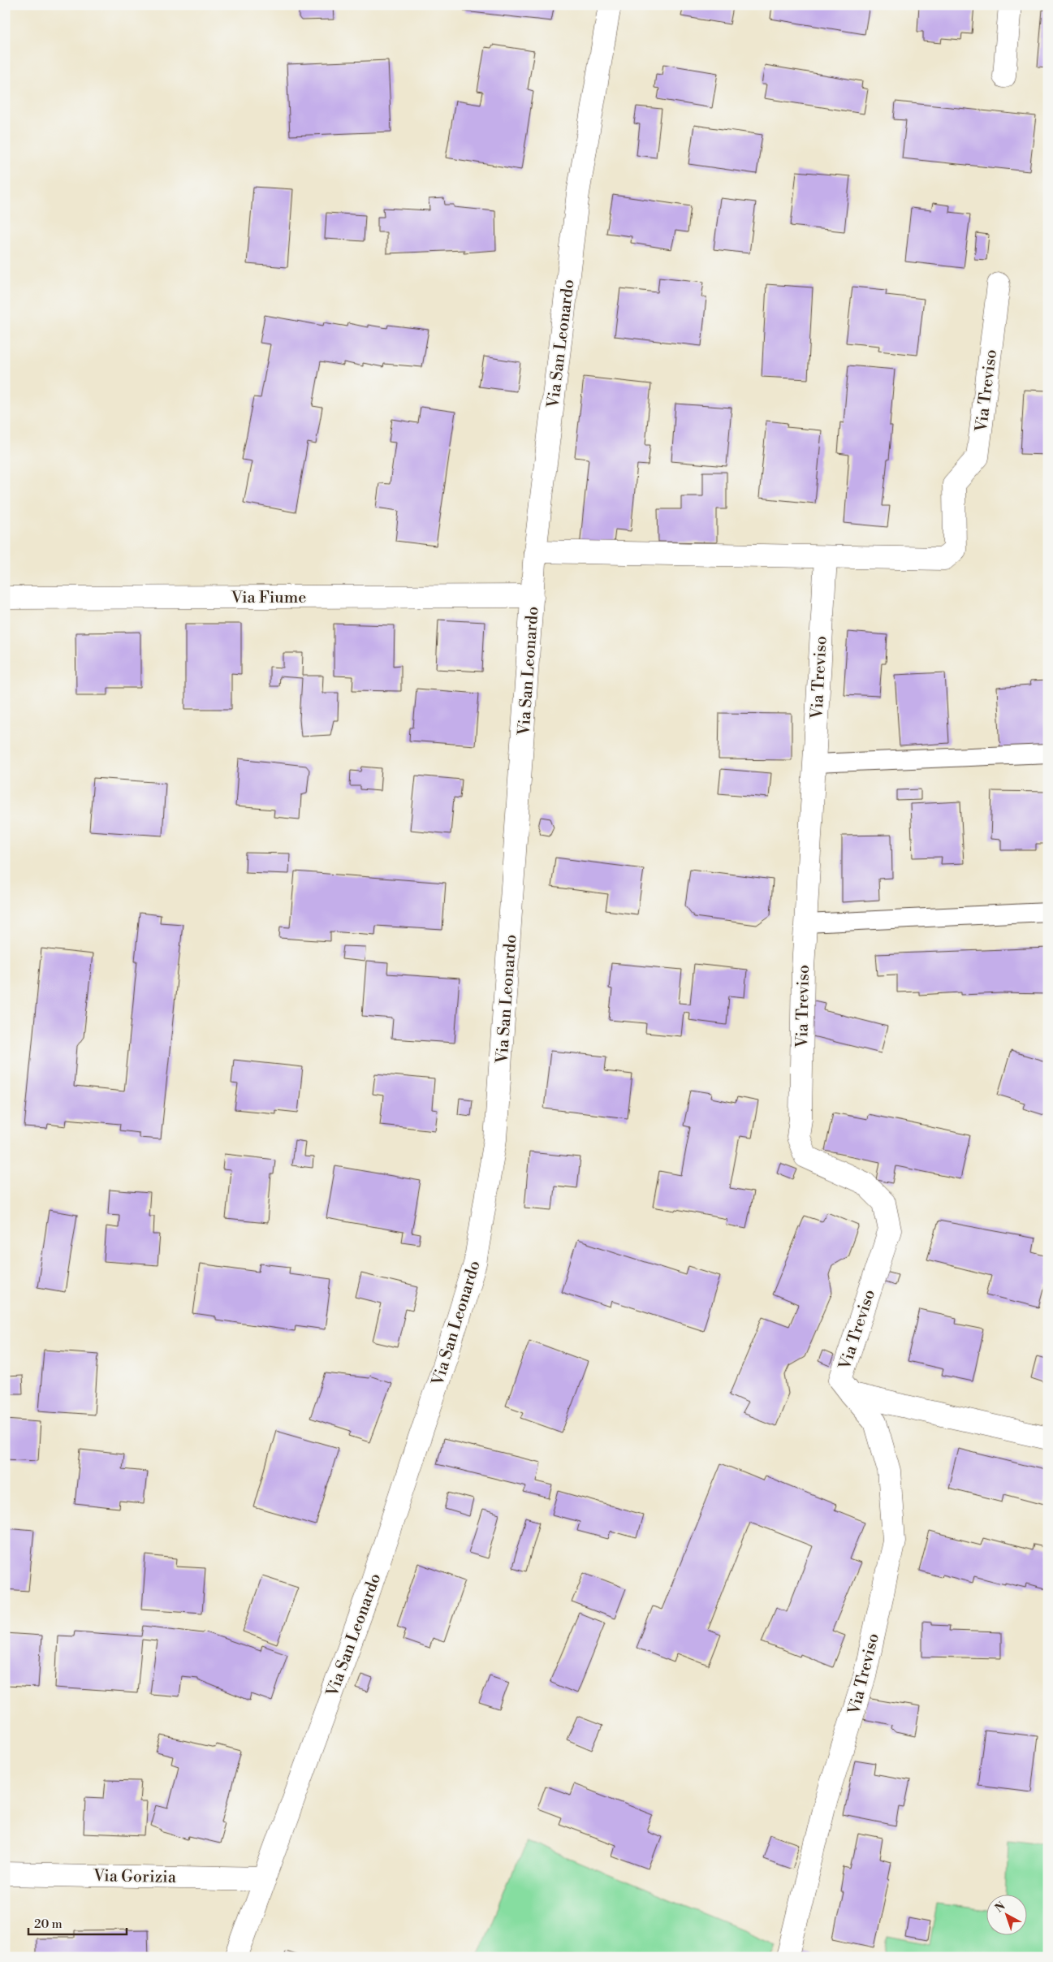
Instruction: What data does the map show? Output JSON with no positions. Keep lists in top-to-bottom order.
{
  "streets": {
    "street": [
      "Via San Leonardo",
      "Via Treviso",
      "Via Fiume",
      "Via Gorizia"
    ]
  },
  "crossings": [
    ["Via San Leonardo", "Via Treviso"],
    ["Via San Leonardo", "Via Fiume"],
    ["Via San Leonardo", "Via Gorizia"]
  ],
  "scale_bar": "20 m",
  "north": "top left"
}
